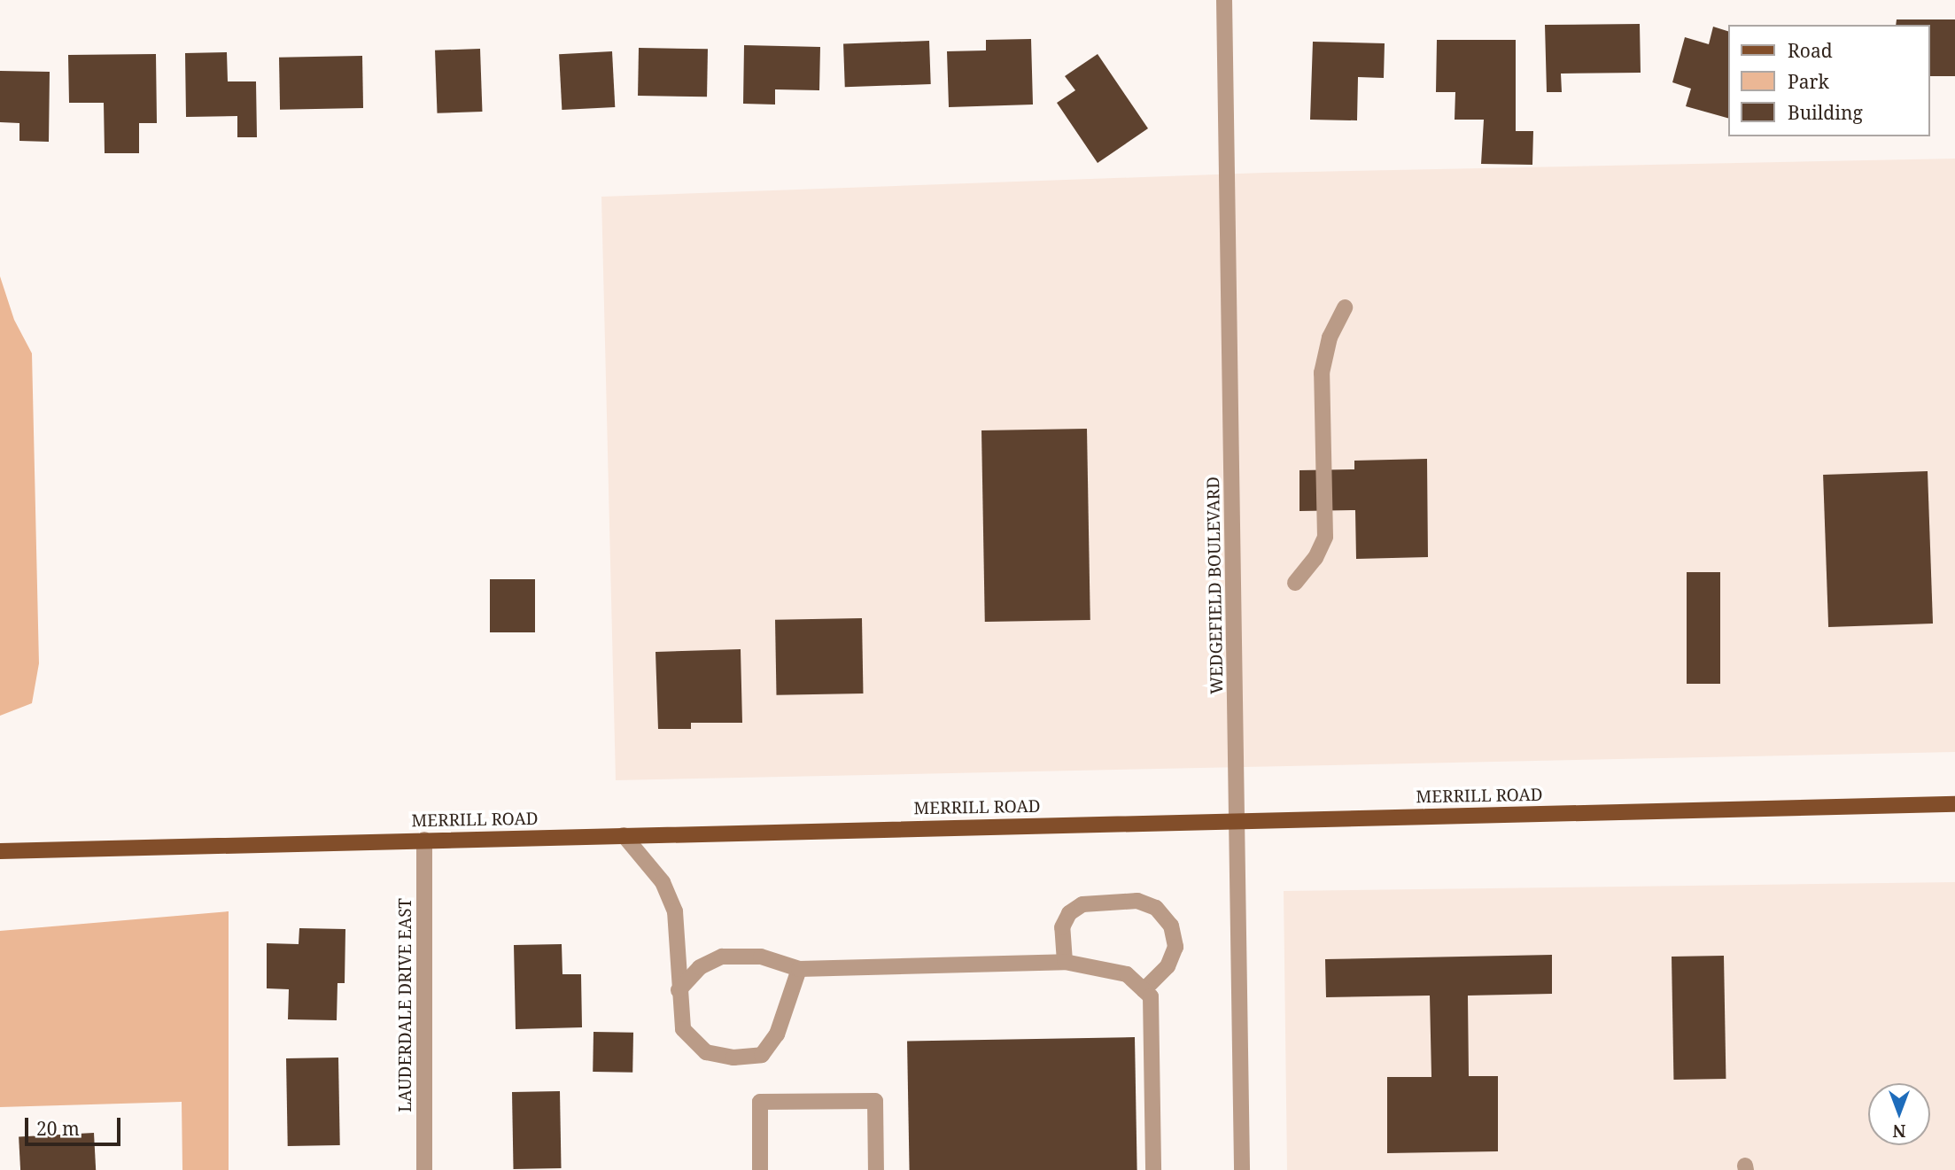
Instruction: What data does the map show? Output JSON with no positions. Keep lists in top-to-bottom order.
{
  "streets": {
    "main road": ["MERRILL ROAD"],
    "street": ["WEDGEFIELD BOULEVARD", "LAUDERDALE DRIVE EAST"]
  },
  "crossings": [
    ["WEDGEFIELD BOULEVARD", "MERRILL ROAD"],
    ["MERRILL ROAD", "LAUDERDALE DRIVE EAST"]
  ],
  "legend": ["Road", "Park", "Building"],
  "scale_bar": "20 m",
  "north": "bottom"
}
